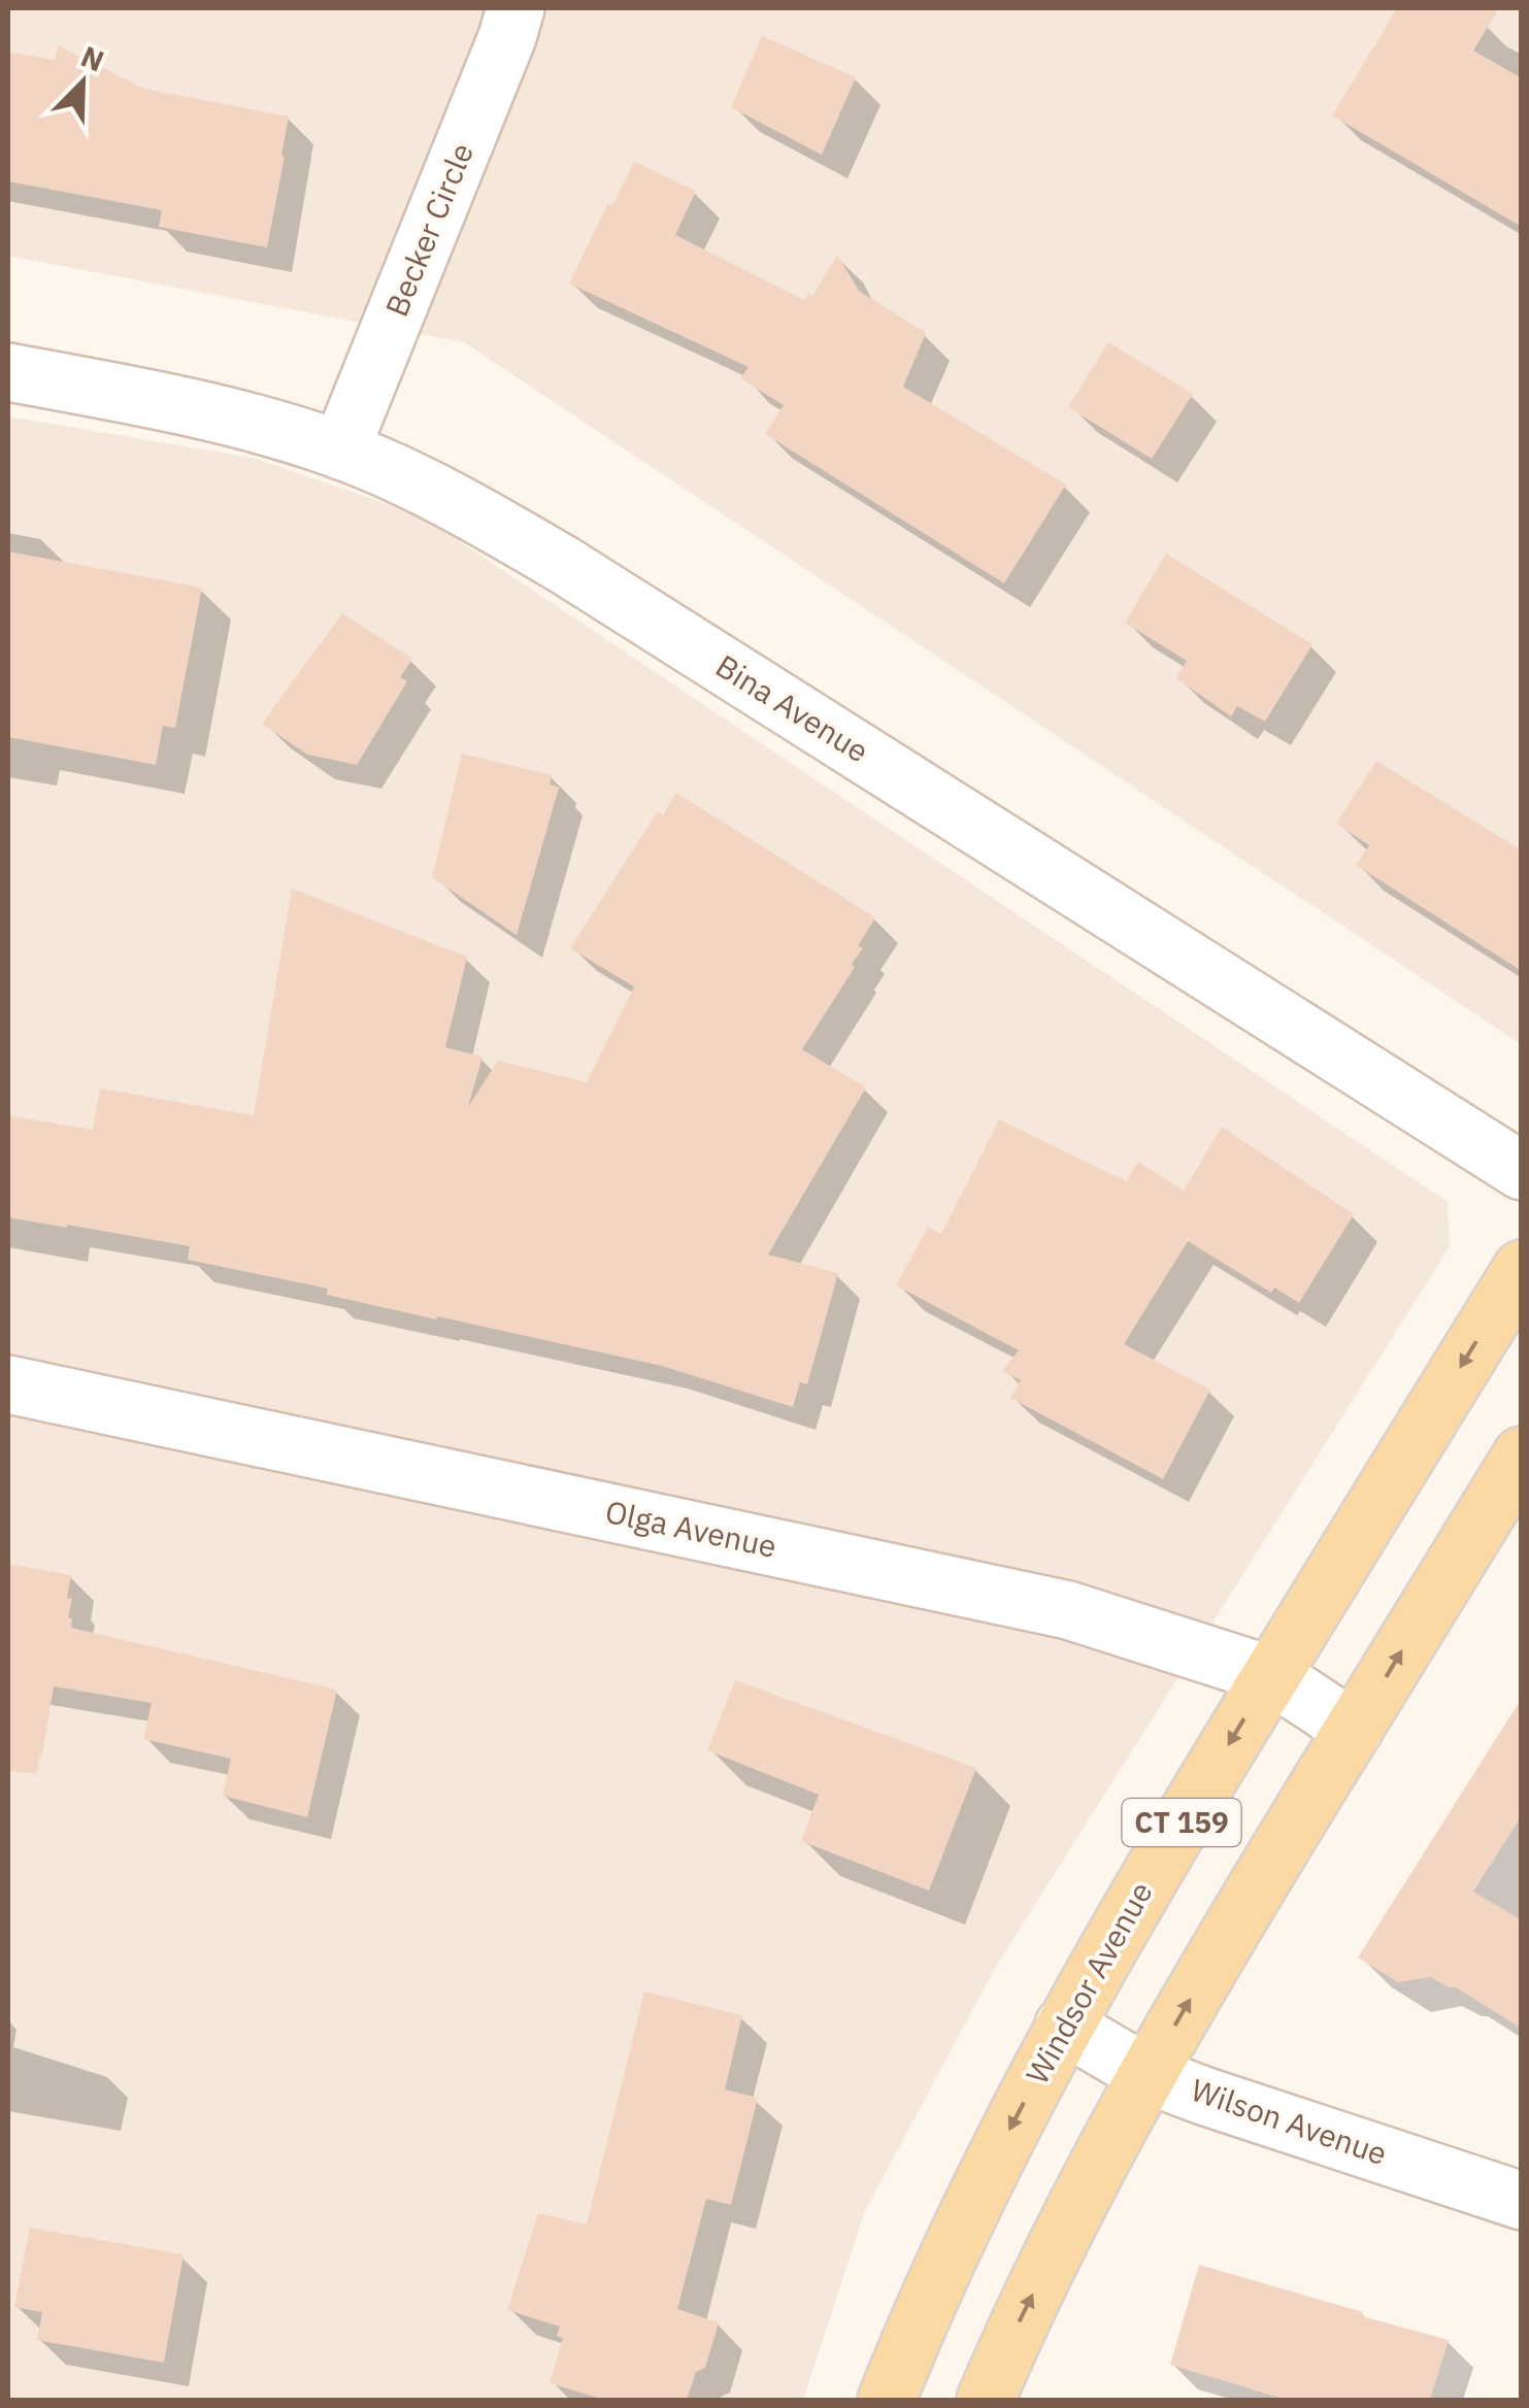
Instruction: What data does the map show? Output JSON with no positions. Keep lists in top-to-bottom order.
{
  "streets": {
    "main road": ["CT 159", "Windsor Avenue"],
    "street": [
      "Becker Circle",
      "Bina Avenue",
      "Olga Avenue",
      "Wilson Avenue"
    ]
  },
  "crossings": [
    ["Becker Circle", "Bina Avenue"],
    ["Olga Avenue", "CT 159"],
    ["Olga Avenue", "Windsor Avenue"],
    ["CT 159", "Wilson Avenue"],
    ["Windsor Avenue", "Wilson Avenue"]
  ],
  "north": "top right"
}
